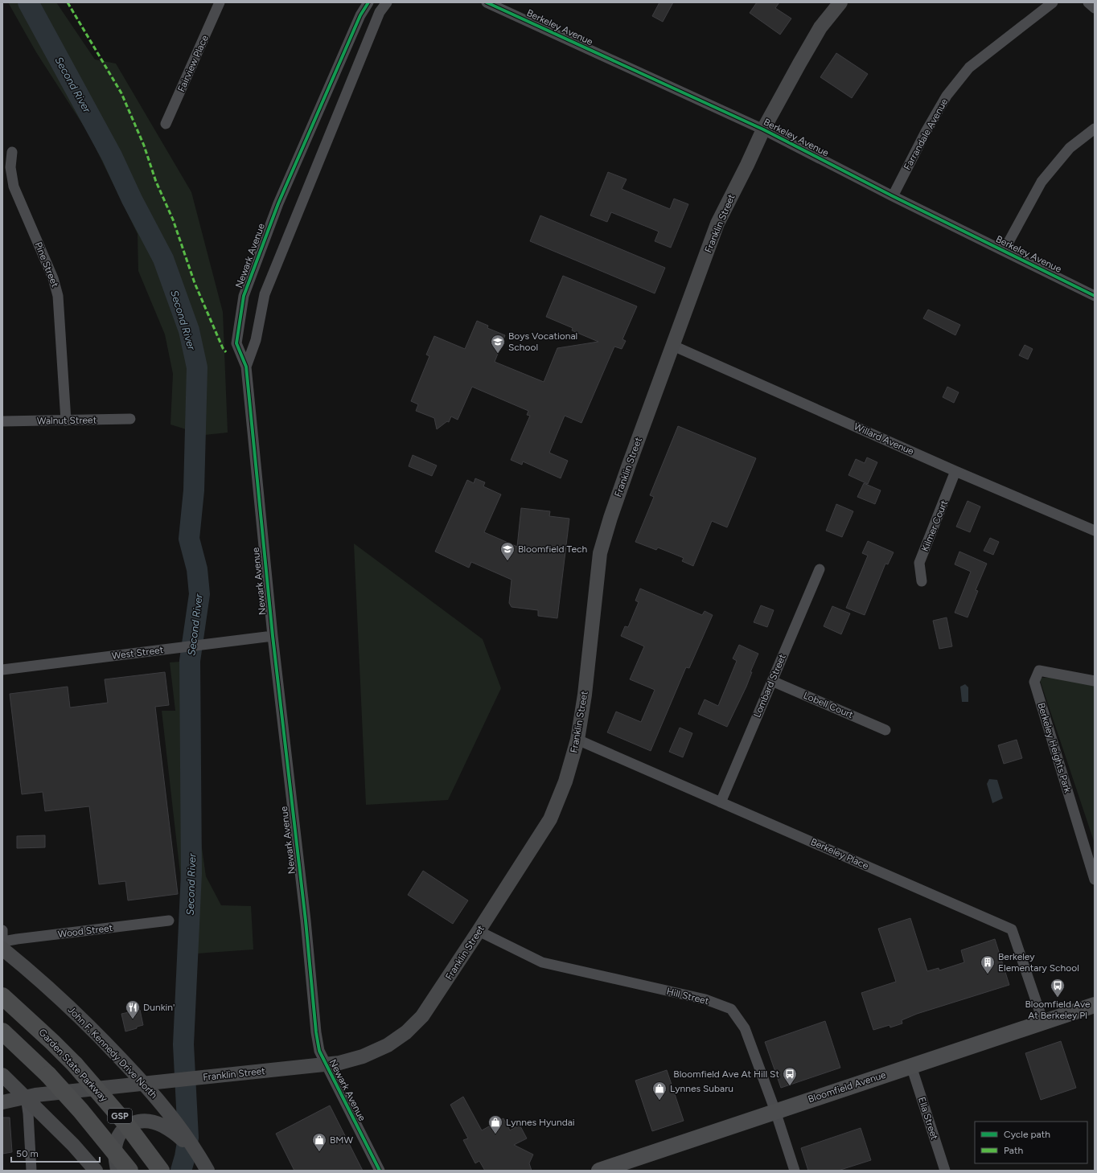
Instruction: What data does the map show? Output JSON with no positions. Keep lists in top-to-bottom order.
{
  "streets": {
    "highway": ["Garden State Parkway", "GSP"],
    "main road": ["Franklin Street", "John F. Kennedy Drive North", "Bloomfield Avenue"],
    "street": [
      "Berkeley Avenue",
      "Fairview Place",
      "Farrandale Avenue",
      "Newark Avenue",
      "Pine Street",
      "Walnut Street",
      "Willard Avenue",
      "Kilmer Court",
      "West Street",
      "Lombard Street",
      "Lobell Court",
      "Berkeley Heights Park",
      "Berkeley Place",
      "Wood Street",
      "Hill Street",
      "Ella Street"
    ]
  },
  "crossings": [
    ["Berkeley Avenue", "Farrandale Avenue"],
    ["Berkeley Avenue", "Franklin Street"],
    ["Franklin Street", "Newark Avenue"],
    ["Franklin Street", "Willard Avenue"],
    ["Franklin Street", "Berkeley Place"],
    ["Franklin Street", "Hill Street"],
    ["Franklin Street", "John F. Kennedy Drive North"],
    ["Newark Avenue", "West Street"],
    ["Pine Street", "Walnut Street"],
    ["Willard Avenue", "Kilmer Court"],
    ["Lombard Street", "Lobell Court"],
    ["Lombard Street", "Berkeley Place"],
    ["Berkeley Place", "Bloomfield Avenue"],
    ["Hill Street", "Bloomfield Avenue"],
    ["Bloomfield Avenue", "Ella Street"]
  ],
  "water": ["Second River"],
  "places": {
    "school or university": ["Boys Vocational School", "Bloomfield Tech"],
    "building": ["Berkeley Elementary School"],
    "bus stop": ["Bloomfield Ave At Berkeley Pl", "Bloomfield Ave At Hill St"],
    "restaurant": ["Dunkin'"],
    "shop": ["Lynnes Subaru", "Lynnes Hyundai", "BMW"]
  },
  "legend": ["Cycle path", "Path"],
  "scale_bar": "50 m"
}
